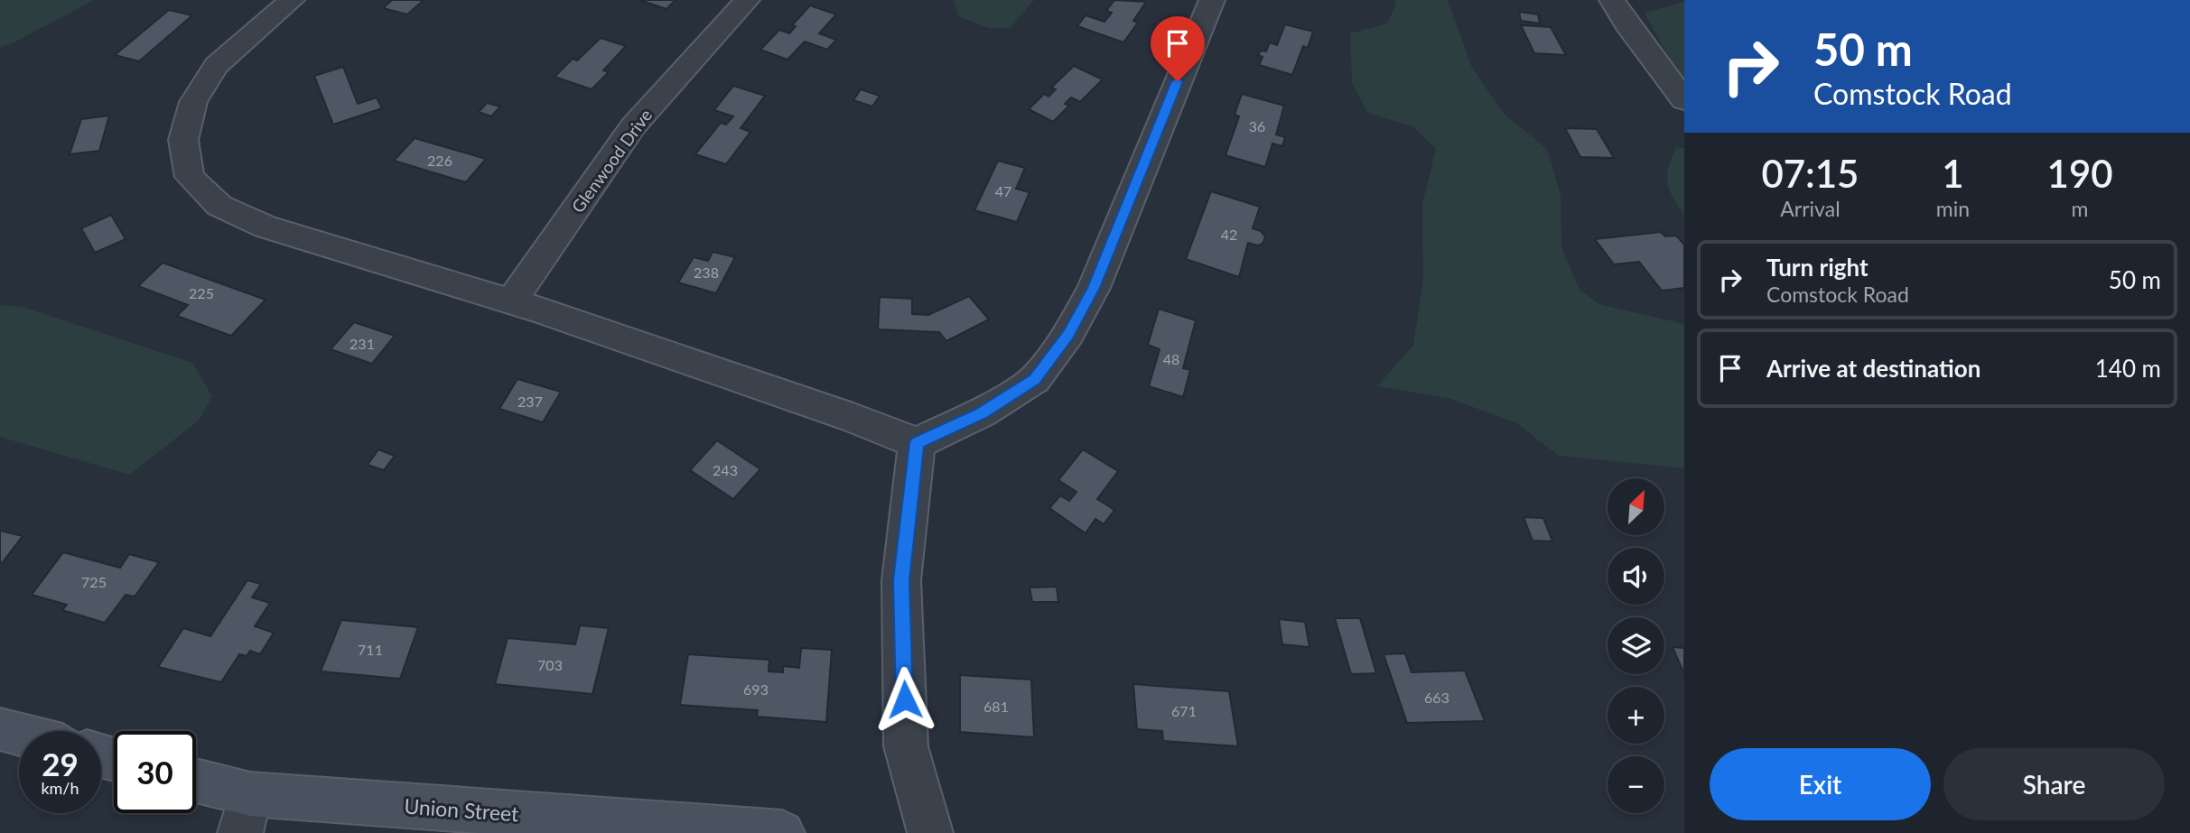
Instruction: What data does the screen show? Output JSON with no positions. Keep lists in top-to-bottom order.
{
  "streets": {
    "street": ["Glenwood Drive", "Union Street"]
  },
  "house_numbers": [
    "36",
    "226",
    "47",
    "42",
    "238",
    "225",
    "231",
    "48",
    "237",
    "243",
    "725",
    "711",
    "703",
    "693",
    "663",
    "681",
    "671"
  ],
  "north": "top right",
  "page": {
    "turn": ["50 m", "Comstock Road"],
    "eta": [
      "07:15",
      "Arrival",
      "1",
      "min",
      "190",
      "m"
    ],
    "list": [
      {
        "name": "Turn right",
        "note": "Comstock Road",
        "value": "50 m"
      },
      {
        "name": "Arrive at destination",
        "value": "140 m"
      }
    ],
    "map_buttons": ["+", "−"],
    "speed": "29 km/h",
    "limit": "30",
    "buttons": ["Exit", "Share"]
  }
}
